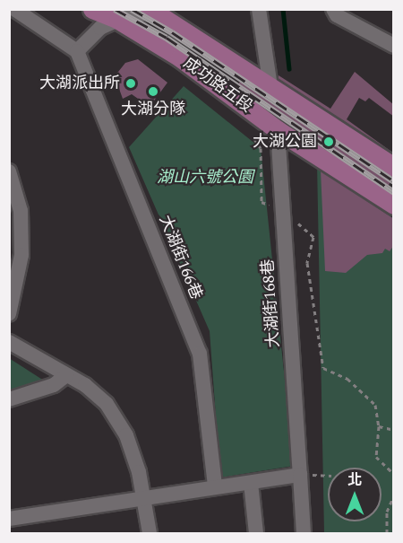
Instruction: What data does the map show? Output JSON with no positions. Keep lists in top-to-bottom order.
{
  "streets": {
    "main road": ["成功路五段"],
    "street": ["大湖街166巷", "大湖街168巷"]
  },
  "crossings": [
    ["成功路五段", "大湖街168巷"]
  ],
  "parks": ["湖山六號公園"],
  "places": ["大湖派出所", "大湖分隊", "大湖公園"],
  "north": "top"
}
